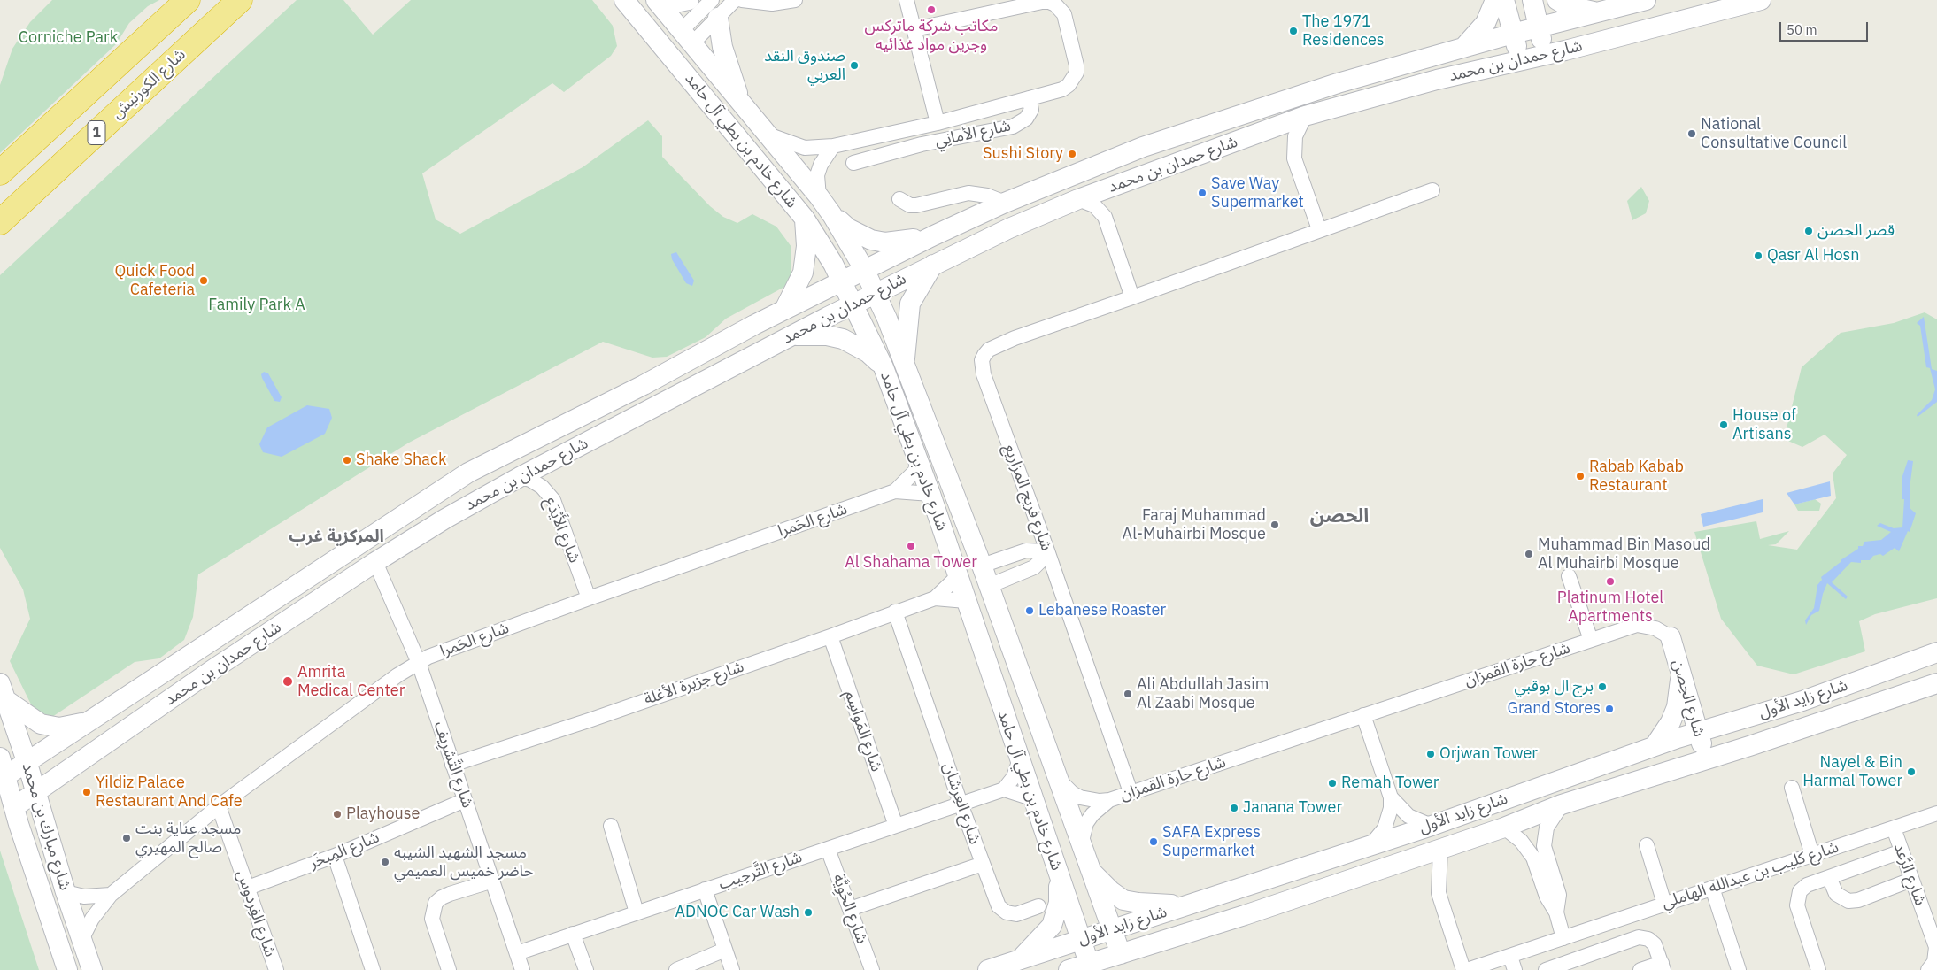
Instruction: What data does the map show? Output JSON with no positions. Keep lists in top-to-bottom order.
{
  "streets": {
    "highway": ["شارع الكورنيش", "1"],
    "main road": [
      "شارع حمدان بن محمد",
      "شارع خادم بن بطي آل حامد",
      "شارع الحِصن",
      "شارع زايد الأول",
      "شارع مبارك بن محمد"
    ],
    "street": [
      "شارع الأمانِي",
      "شارع فريج المزاريع",
      "شارع الحَمرا",
      "شارع الأَيْدَع",
      "شارع حارة القمزان",
      "شارع جزيرة الأغلة",
      "شارع المَواسِم",
      "شارع التَّشرِيف",
      "شارع العِرشان",
      "شارع المِبخَر",
      "شارع التَّرحِيب",
      "شارع الرَّعد",
      "شارع كليب بن عبدالله الهاملي",
      "شارع الحُوِيَّة",
      "شارع الفِردوس"
    ]
  },
  "crossings": [
    ["شارع حمدان بن محمد", "شارع خادم بن بطي آل حامد"],
    ["شارع حمدان بن محمد", "شارع الأَيْدَع"],
    ["شارع حمدان بن محمد", "شارع التَّشرِيف"],
    ["شارع حمدان بن محمد", "شارع مبارك بن محمد"],
    ["شارع الأمانِي", "شارع خادم بن بطي آل حامد"],
    ["شارع خادم بن بطي آل حامد", "شارع الحَمرا"],
    ["شارع خادم بن بطي آل حامد", "شارع حارة القمزان"],
    ["شارع خادم بن بطي آل حامد", "شارع جزيرة الأغلة"],
    ["شارع خادم بن بطي آل حامد", "شارع زايد الأول"],
    ["شارع فريج المزاريع", "شارع حارة القمزان"],
    ["شارع الحَمرا", "شارع الأَيْدَع"],
    ["شارع الحَمرا", "شارع التَّشرِيف"],
    ["شارع الحَمرا", "شارع مبارك بن محمد"],
    ["شارع الحَمرا", "شارع الفِردوس"],
    ["شارع حارة القمزان", "شارع الحِصن"],
    ["شارع جزيرة الأغلة", "شارع المَواسِم"],
    ["شارع جزيرة الأغلة", "شارع التَّشرِيف"],
    ["شارع جزيرة الأغلة", "شارع العِرشان"],
    ["شارع الحِصن", "شارع زايد الأول"],
    ["شارع زايد الأول", "شارع كليب بن عبدالله الهاملي"],
    ["شارع المَواسِم", "شارع التَّرحِيب"],
    ["شارع التَّشرِيف", "شارع المِبخَر"],
    ["شارع التَّشرِيف", "شارع التَّرحِيب"],
    ["شارع العِرشان", "شارع التَّرحِيب"],
    ["شارع العِرشان", "شارع الحُوِيَّة"],
    ["شارع المِبخَر", "شارع الفِردوس"],
    ["شارع التَّرحِيب", "شارع الحُوِيَّة"],
    ["شارع الرَّعد", "شارع كليب بن عبدالله الهاملي"]
  ],
  "districts": ["الحصن", "المركزية غرب"],
  "parks": ["Corniche Park", "Family Park A"],
  "places": [
    "مكاتب شركة ماتركس وجرين مواد غذائيه",
    "The 1971 Residences",
    "صندوق النقد العربي",
    "National Consultative Council",
    "Sushi Story",
    "Save Way Supermarket",
    "قصر الحصن",
    "Qasr Al Hosn",
    "Quick Food Cafeteria",
    "House of Artisans",
    "Shake Shack",
    "Rabab Kabab Restaurant",
    "Faraj Muhammad Al-Muhairbi Mosque",
    "Al Shahama Tower",
    "Muhammad Bin Masoud Al Muhairbi Mosque",
    "Platinum Hotel Apartments",
    "Lebanese Roaster",
    "Amrita Medical Center",
    "برج ال بوقبي",
    "Ali Abdullah Jasim Al Zaabi Mosque",
    "Grand Stores",
    "Orjwan Tower",
    "Nayel & Bin Harmal Tower",
    "Remah Tower",
    "Yildiz Palace Restaurant And Cafe",
    "Janana Tower",
    "Playhouse",
    "مسجد عناية بنت صالح المهيري",
    "SAFA Express Supermarket",
    "مسجد الشهيد الشيبه حاضر خميس العميمي",
    "ADNOC Car Wash"
  ],
  "scale_bar": "50 m"
}
